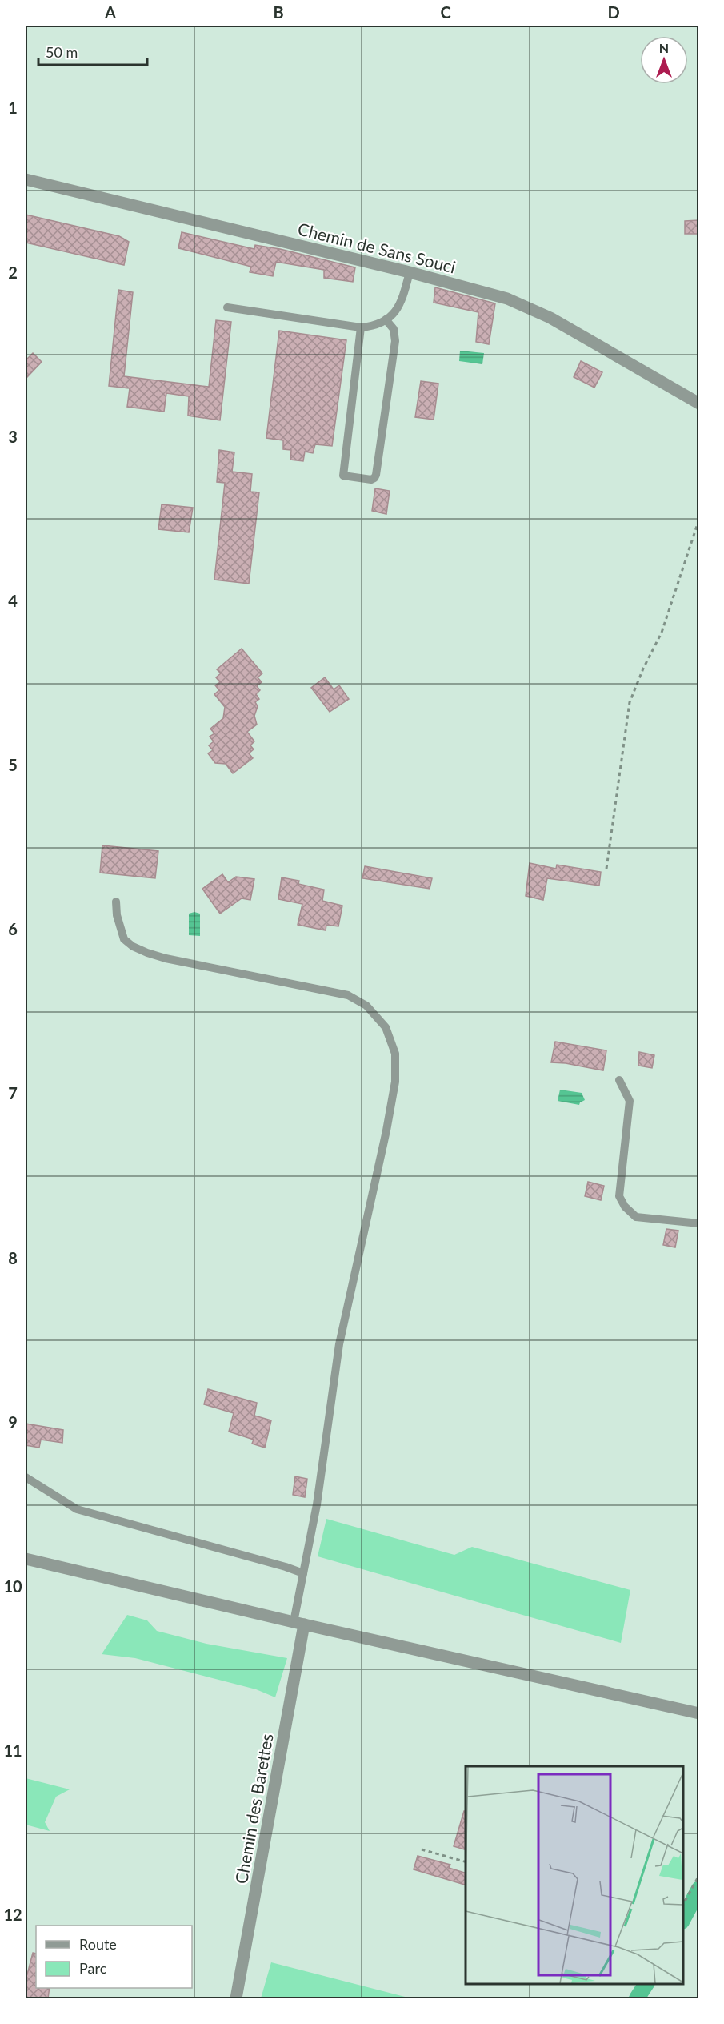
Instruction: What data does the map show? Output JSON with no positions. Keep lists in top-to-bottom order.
{
  "streets": {
    "street": ["Chemin de Sans Souci", "Chemin des Barettes"]
  },
  "legend": ["Route", "Parc"],
  "scale_bar": "50 m",
  "north": "top",
  "grid": {
    "columns": [
      "A",
      "B",
      "C",
      "D"
    ],
    "rows": [
      "1",
      "2",
      "3",
      "4",
      "5",
      "6",
      "7",
      "8",
      "9",
      "10",
      "11",
      "12"
    ]
  }
}
